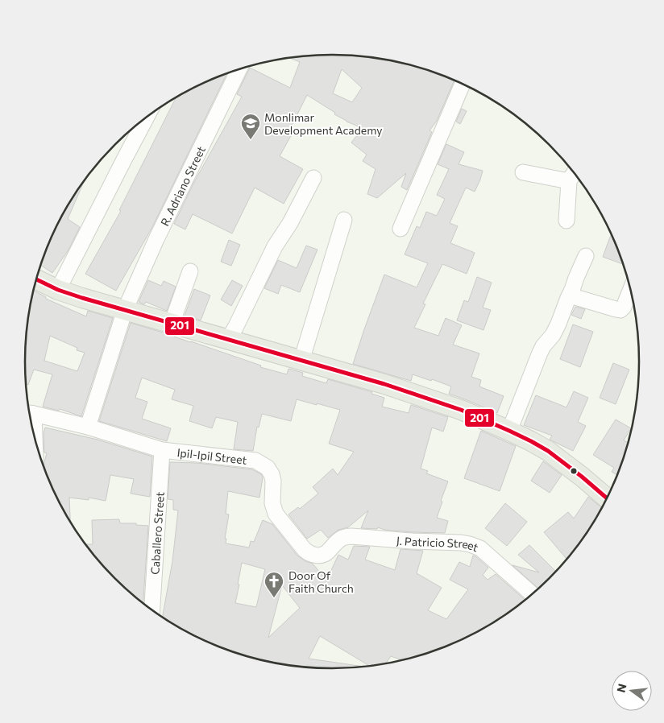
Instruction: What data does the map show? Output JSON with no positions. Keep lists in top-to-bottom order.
{
  "streets": {
    "street": [
      "R. Adriano Street",
      "Ipil-Ipil Street",
      "Caballero Street",
      "J. Patricio Street"
    ]
  },
  "crossings": [
    ["R. Adriano Street", "Ipil-Ipil Street"],
    ["Ipil-Ipil Street", "Caballero Street"],
    ["Ipil-Ipil Street", "J. Patricio Street"]
  ],
  "places": {
    "school or university": ["Monlimar Development Academy"],
    "church": ["Door Of Faith Church"]
  },
  "lines": ["transit line 201"],
  "north": "left"
}
